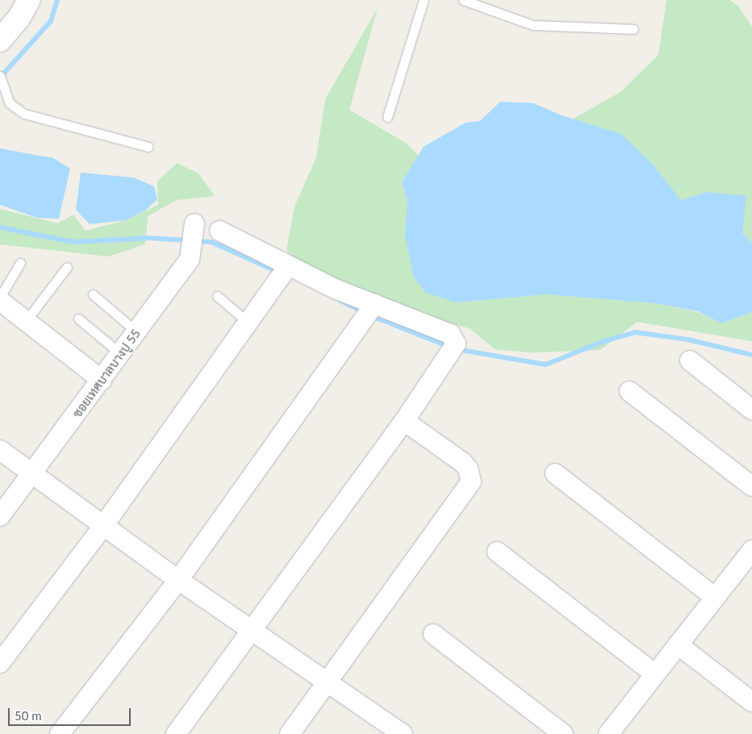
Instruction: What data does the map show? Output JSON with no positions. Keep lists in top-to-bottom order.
{
  "streets": {
    "street": ["ซอยเทศบาลบางปู 55"]
  },
  "scale_bar": "50 m"
}
